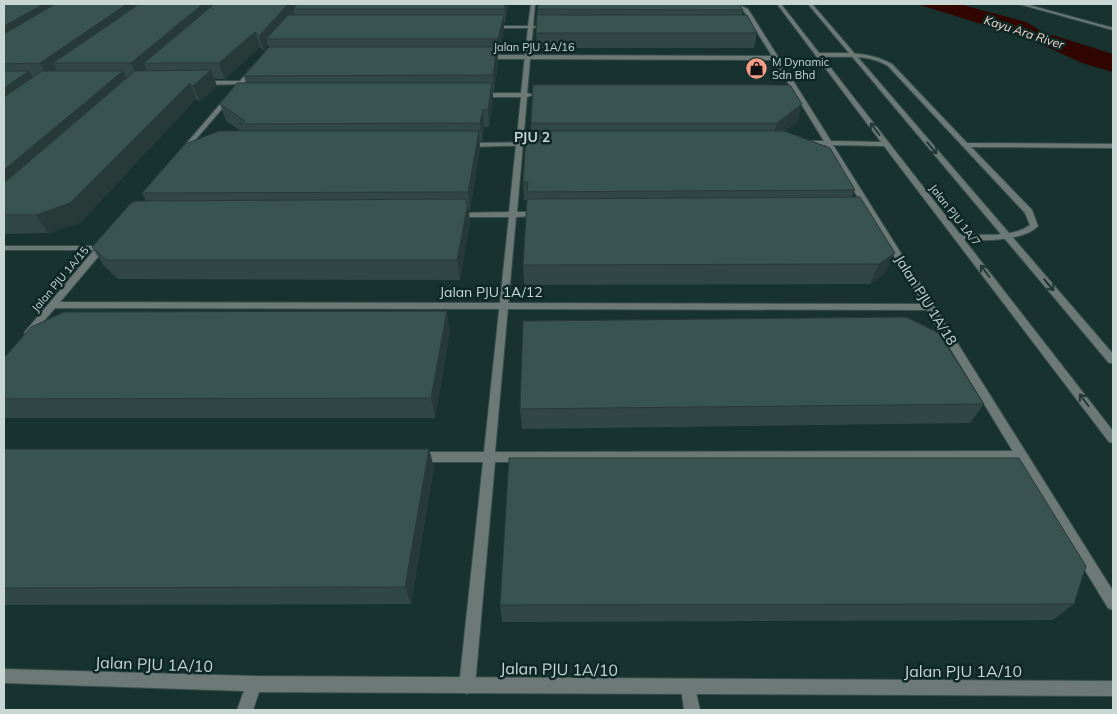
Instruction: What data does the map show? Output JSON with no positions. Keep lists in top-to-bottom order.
{
  "streets": {
    "street": [
      "Jalan PJU 1A/16",
      "Jalan PJU 1A/7",
      "Jalan PJU 1A/15",
      "Jalan PJU 1A/12",
      "Jalan PJU 1A/18",
      "Jalan PJU 1A/10"
    ]
  },
  "crossings": [
    ["Jalan PJU 1A/16", "Jalan PJU 1A/18"],
    ["Jalan PJU 1A/15", "Jalan PJU 1A/12"],
    ["Jalan PJU 1A/12", "Jalan PJU 1A/18"]
  ],
  "districts": ["PJU 2"],
  "water": ["Kayu Ara River"],
  "places": {
    "shop": ["M Dynamic Sdn Bhd"]
  }
}
